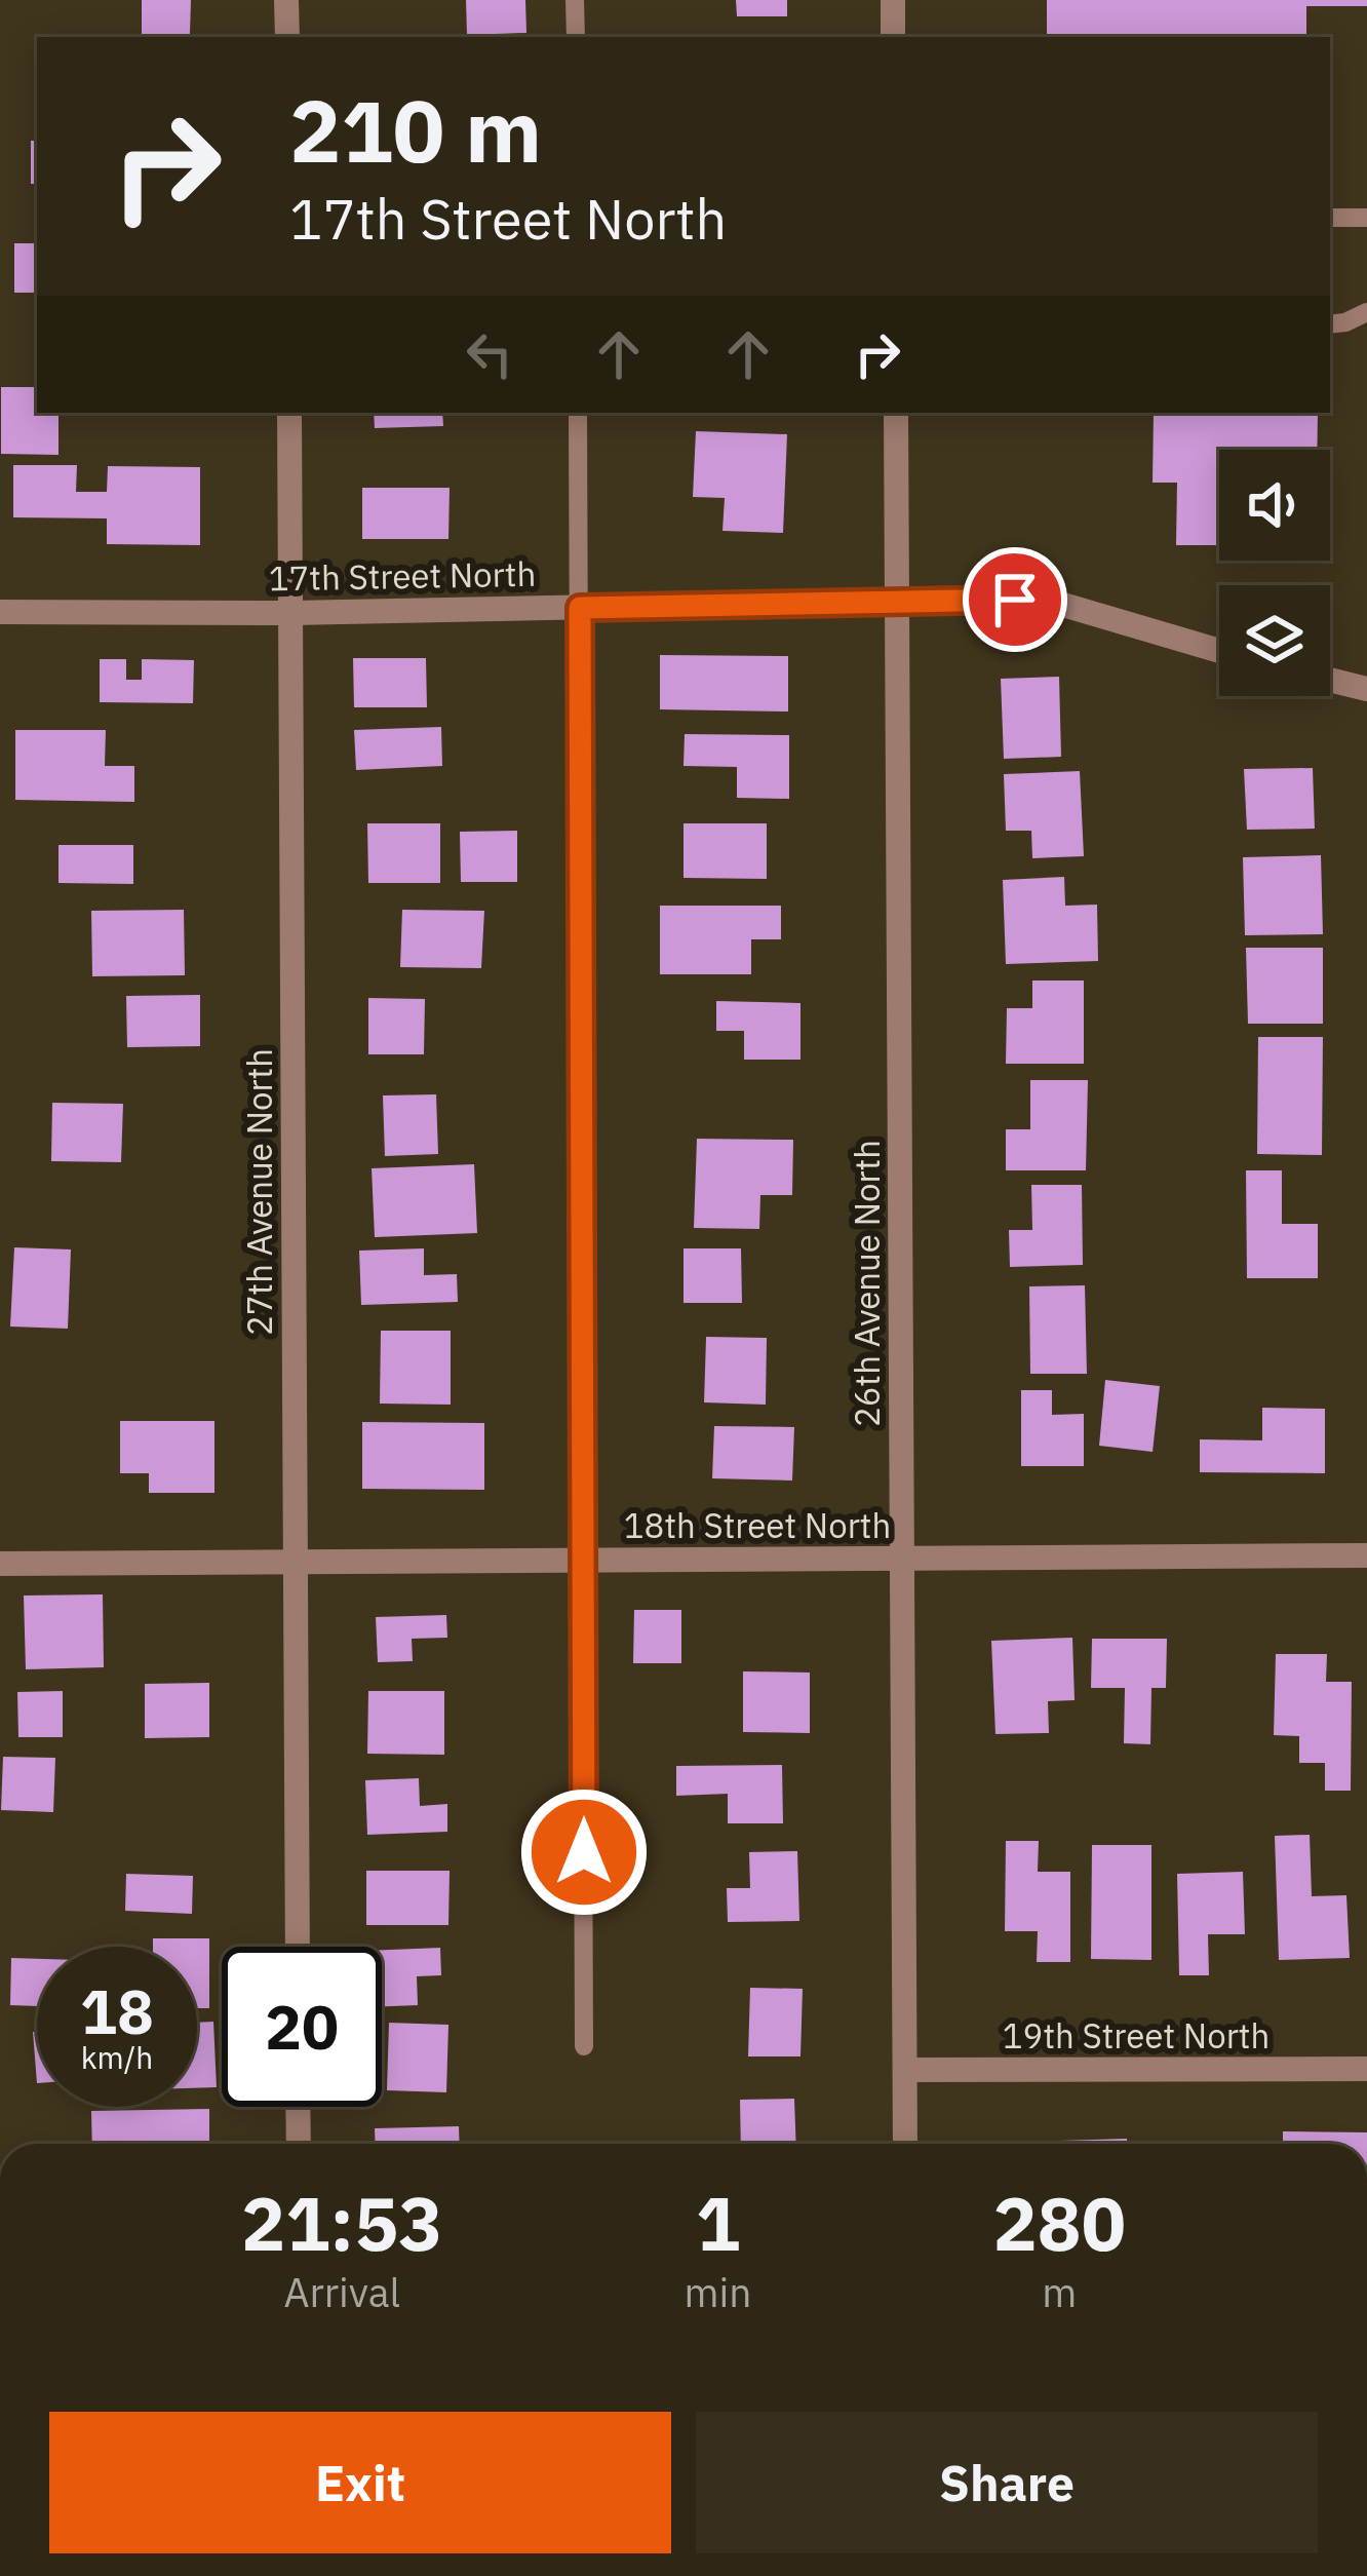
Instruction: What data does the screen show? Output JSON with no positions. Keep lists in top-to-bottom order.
{
  "streets": {
    "street": [
      "17th Street North",
      "27th Avenue North",
      "26th Avenue North",
      "18th Street North",
      "19th Street North"
    ]
  },
  "crossings": [
    ["17th Street North", "27th Avenue North"],
    ["17th Street North", "26th Avenue North"],
    ["27th Avenue North", "18th Street North"],
    ["26th Avenue North", "18th Street North"],
    ["26th Avenue North", "19th Street North"]
  ],
  "page": {
    "turn": ["210 m", "17th Street North"],
    "speed": "18 km/h",
    "limit": "20",
    "eta": [
      "21:53",
      "Arrival",
      "1",
      "min",
      "280",
      "m"
    ],
    "buttons": ["Exit", "Share"]
  }
}
